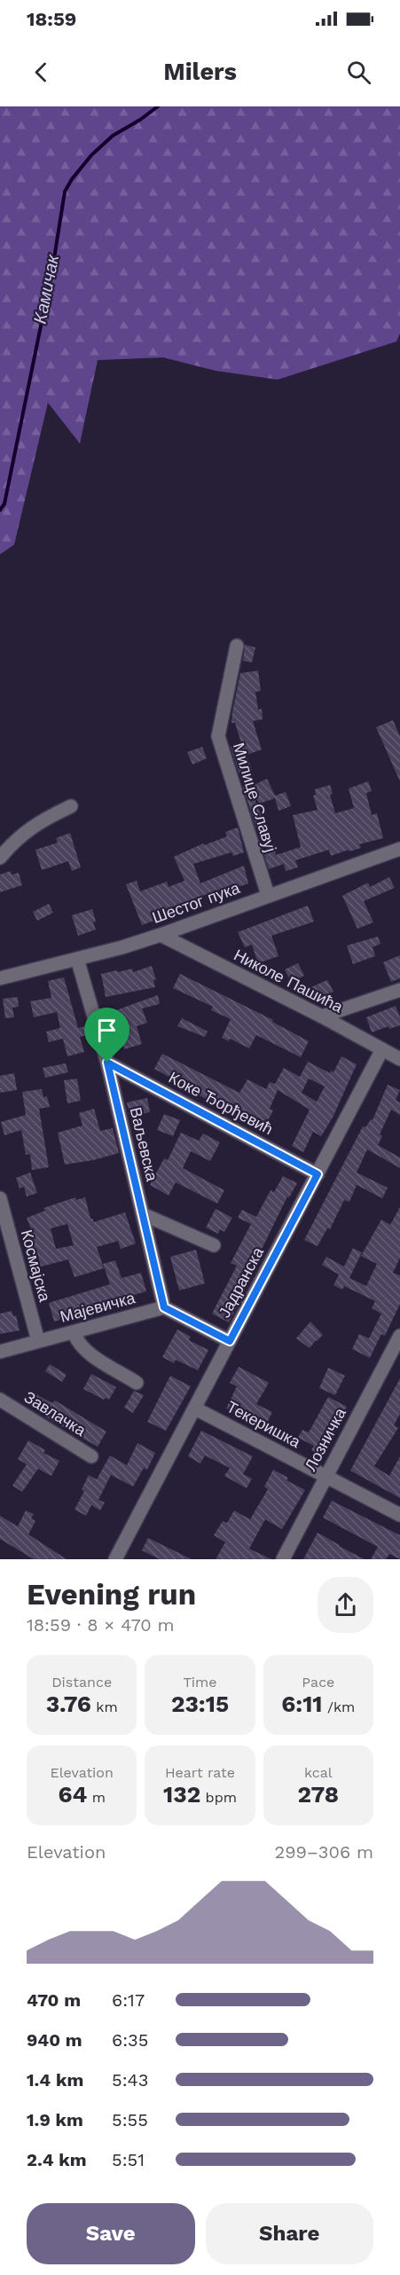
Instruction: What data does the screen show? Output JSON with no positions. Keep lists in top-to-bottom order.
{
  "streets": {
    "street": [
      "Милице Славуј",
      "Шестог пука",
      "Николе Пашића",
      "Коке Ђорђевић",
      "Ваљевска",
      "Космајска",
      "Јадранска",
      "Мајевичка",
      "Завлачка",
      "Текеришка",
      "Лозничка"
    ]
  },
  "crossings": [
    ["Милице Славуј", "Шестог пука"],
    ["Шестог пука", "Николе Пашића"],
    ["Шестог пука", "Ваљевска"],
    ["Николе Пашића", "Јадранска"],
    ["Коке Ђорђевић", "Ваљевска"],
    ["Коке Ђорђевић", "Јадранска"],
    ["Ваљевска", "Мајевичка"],
    ["Космајска", "Мајевичка"],
    ["Јадранска", "Текеришка"],
    ["Текеришка", "Лозничка"]
  ],
  "water": ["Камичак"],
  "page": {
    "status": "18:59",
    "header": "Milers",
    "heading": ["Evening run", "18:59 · 8 × 470 m"],
    "stats": [
      ["Distance", "3.76 km"],
      ["Time", "23:15"],
      ["Pace", "6:11 /km"],
      ["Elevation", "64 m"],
      ["Heart rate", "132 bpm"],
      ["kcal", "278"]
    ],
    "chart": ["Elevation", "299–306 m"],
    "list": [
      {
        "name": "470 m",
        "note": "6:17"
      },
      {
        "name": "940 m",
        "note": "6:35"
      },
      {
        "name": "1.4 km",
        "note": "5:43"
      },
      {
        "name": "1.9 km",
        "note": "5:55"
      },
      {
        "name": "2.4 km",
        "note": "5:51"
      }
    ],
    "buttons": ["Save", "Share"]
  }
}
